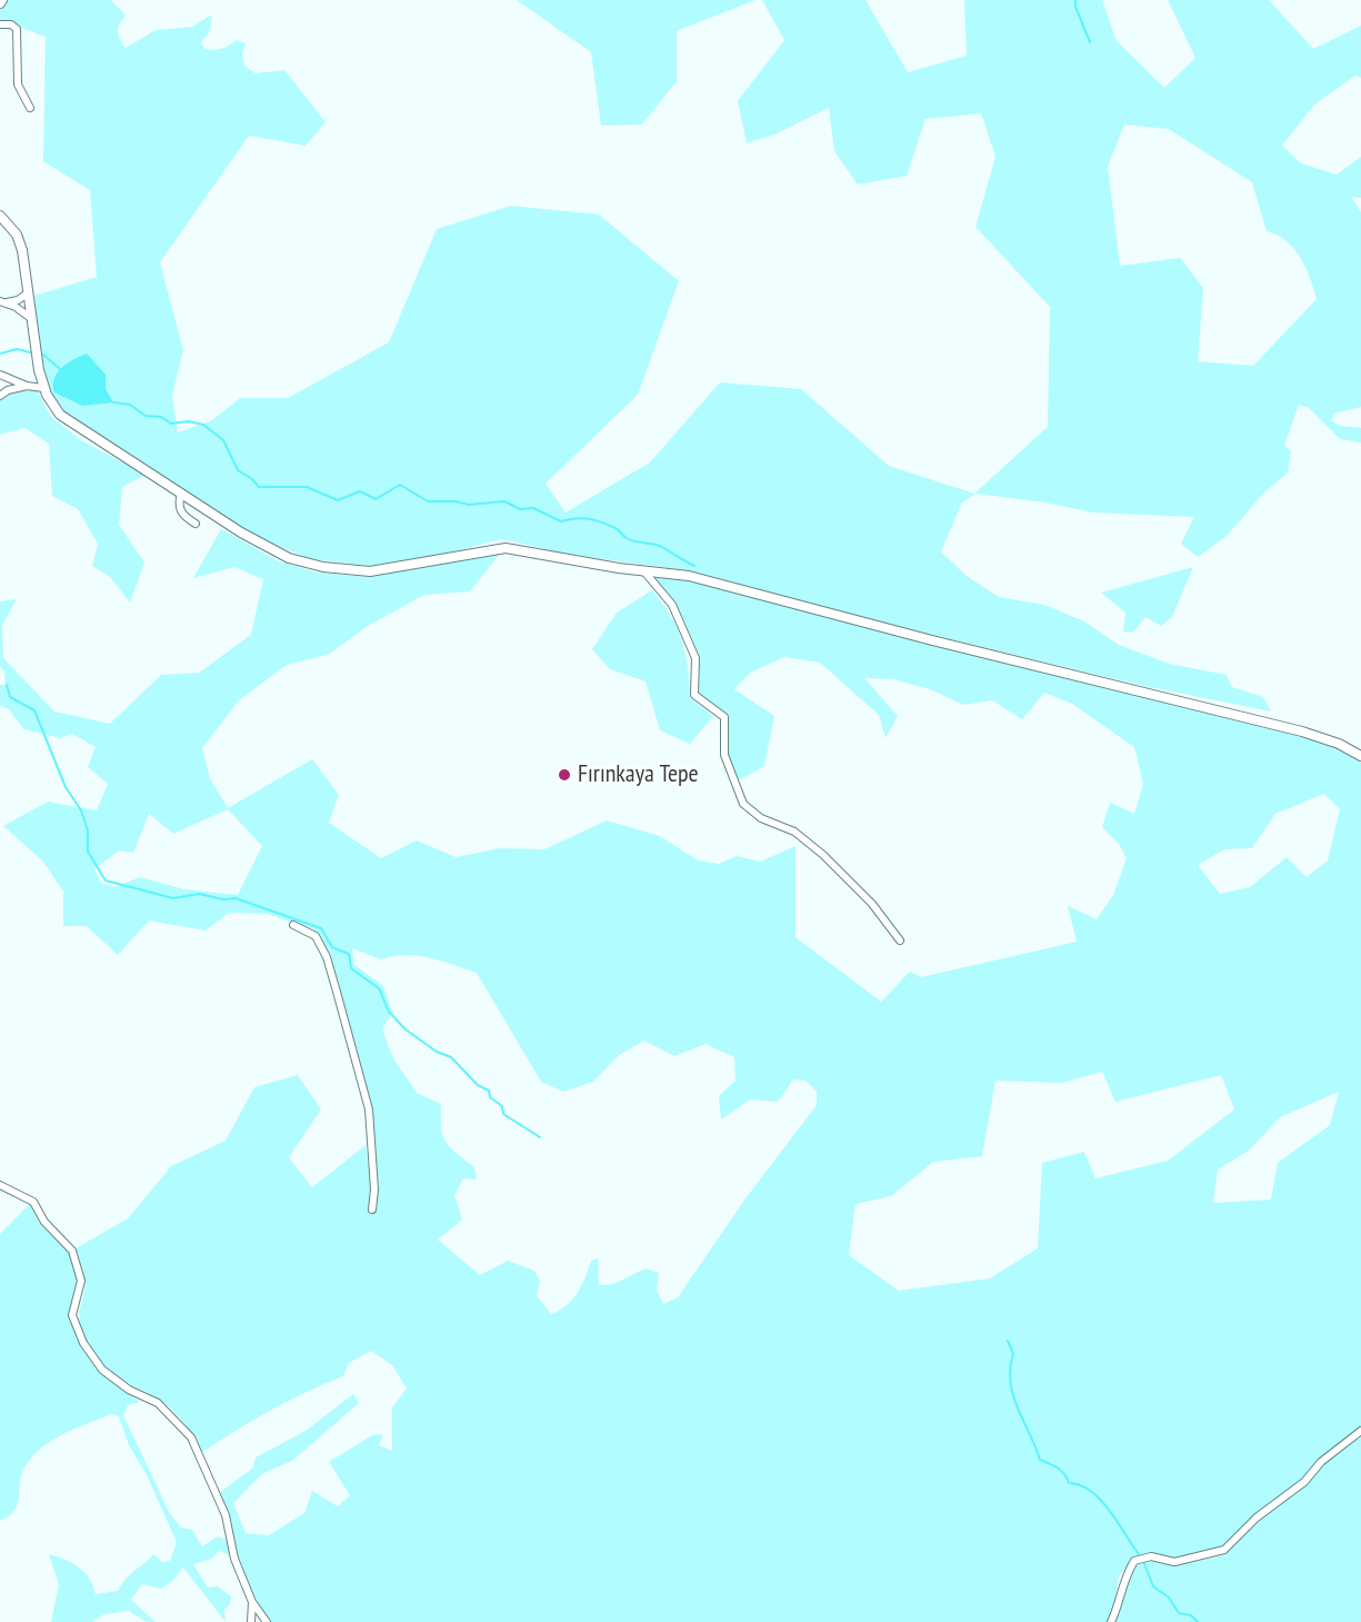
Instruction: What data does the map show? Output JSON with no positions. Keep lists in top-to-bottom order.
{
  "places": ["Fırınkaya Tepe"]
}
